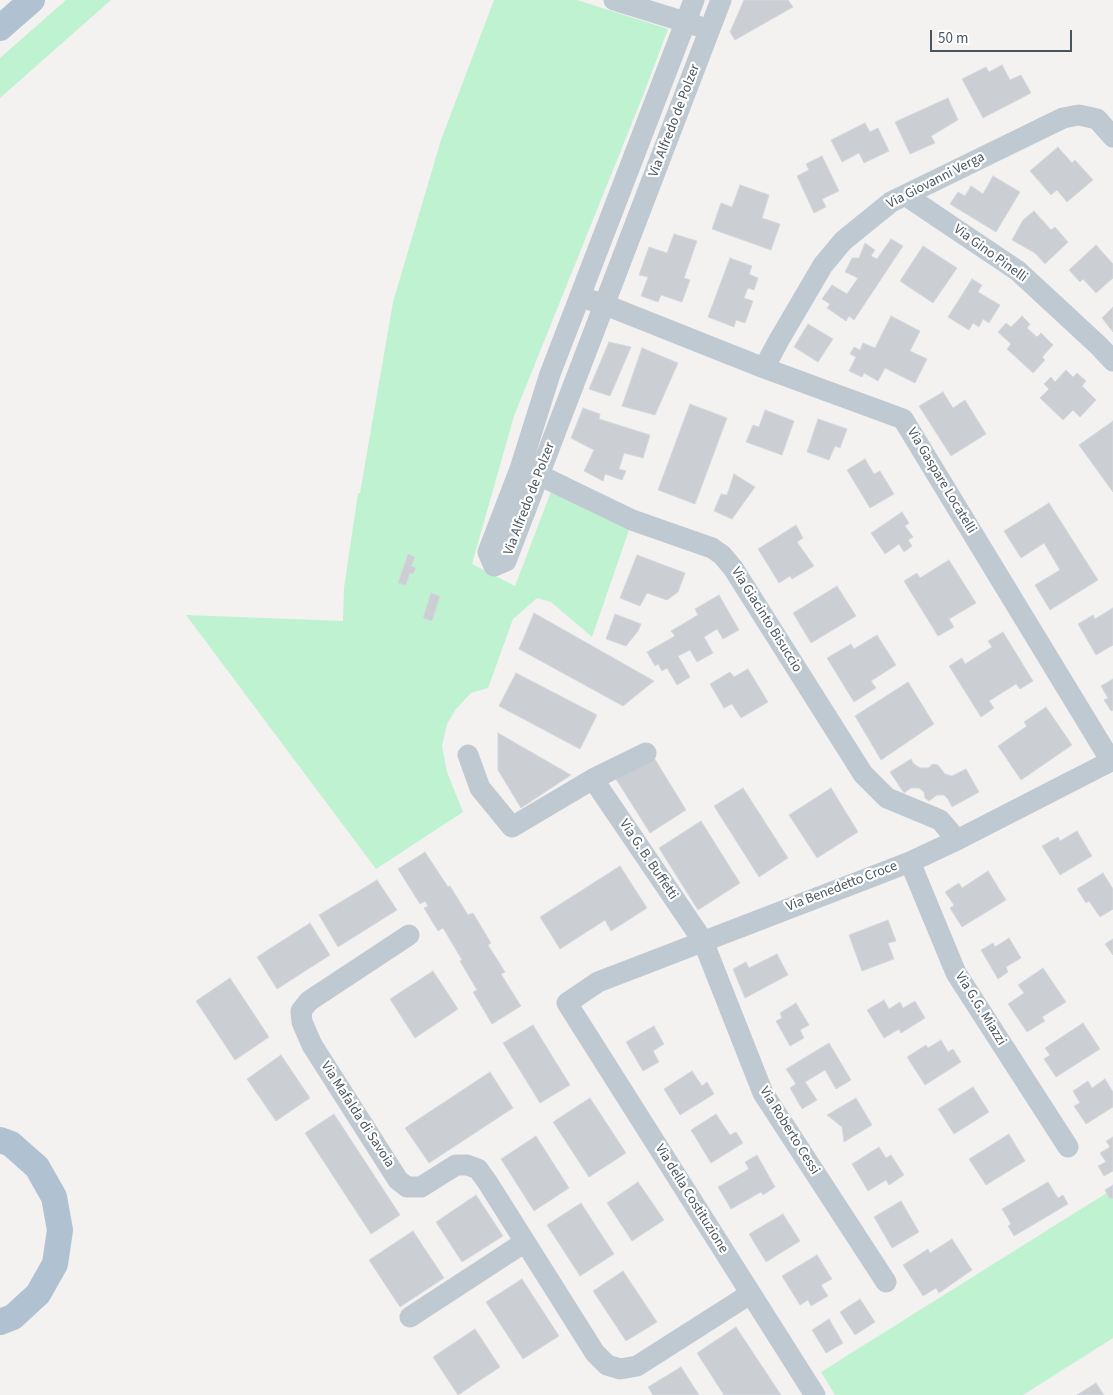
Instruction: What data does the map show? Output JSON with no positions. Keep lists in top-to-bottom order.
{
  "streets": {
    "street": [
      "Via Alfredo de Polzer",
      "Via Giovanni Verga",
      "Via Gino Pinelli",
      "Via Gaspare Locatelli",
      "Via Giacinto Bisuccio",
      "Via G. B. Buffetti",
      "Via Benedetto Croce",
      "Via G.G. Miazzi",
      "Via Mafalda di Savoia",
      "Via Roberto Cessi",
      "Via della Costituzione"
    ]
  },
  "crossings": [
    ["Via Alfredo de Polzer", "Via Gaspare Locatelli"],
    ["Via Alfredo de Polzer", "Via Giacinto Bisuccio"],
    ["Via Giovanni Verga", "Via Gino Pinelli"],
    ["Via Giovanni Verga", "Via Gaspare Locatelli"],
    ["Via Gaspare Locatelli", "Via Benedetto Croce"],
    ["Via Giacinto Bisuccio", "Via Benedetto Croce"],
    ["Via G. B. Buffetti", "Via Benedetto Croce"],
    ["Via G. B. Buffetti", "Via Roberto Cessi"],
    ["Via Benedetto Croce", "Via G.G. Miazzi"],
    ["Via Benedetto Croce", "Via Roberto Cessi"],
    ["Via Benedetto Croce", "Via della Costituzione"],
    ["Via Mafalda di Savoia", "Via della Costituzione"]
  ],
  "scale_bar": "50 m"
}
